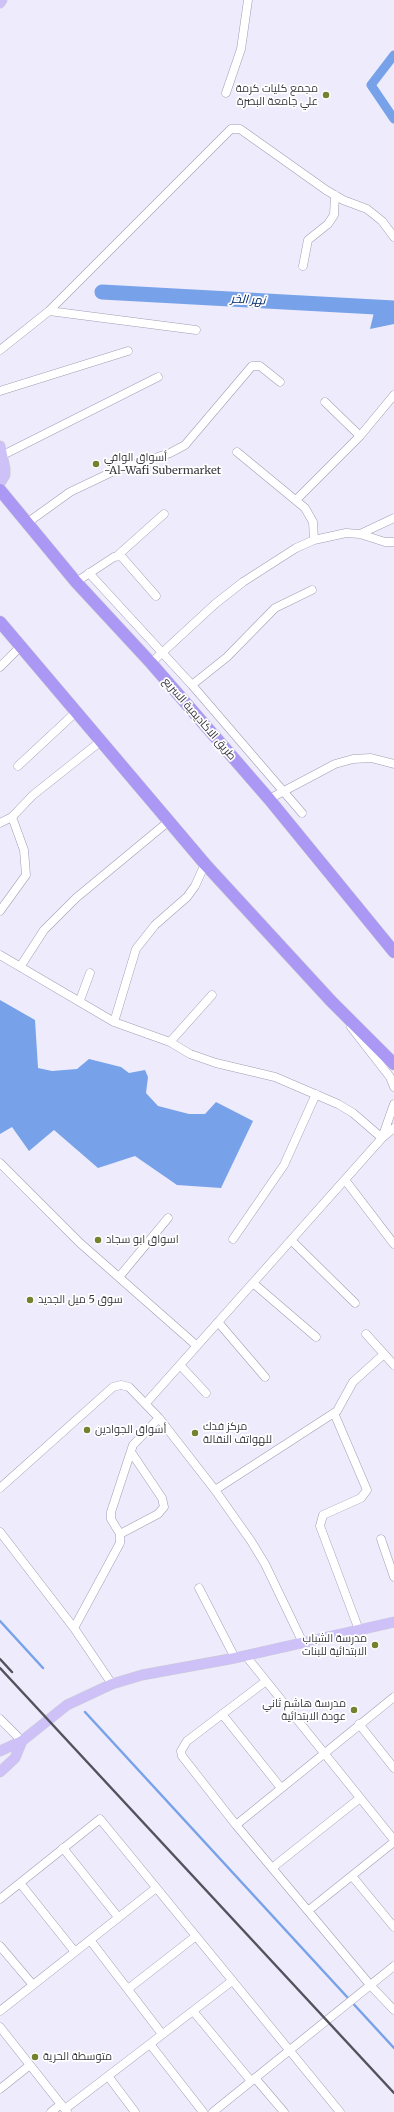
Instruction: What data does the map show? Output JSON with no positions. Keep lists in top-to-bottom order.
{
  "streets": {
    "highway": ["طريق الاكاديمية السريع"]
  },
  "water": ["نهر الخر"],
  "places": [
    "مجمع كليات كرمة علي جامعة البصرة",
    "أسواق الوافي -Al-Wafi Subermarket",
    "اسواق ابو سجاد",
    "سوق 5 ميل الجديد",
    "أسواق الجوادين",
    "مركز فدك للهواتف النقالة",
    "مدرسة الشباب الابتدائية للبنات",
    "مدرسة هاشم ثاني عودة الابتدائية",
    "متوسطة الحرية"
  ]
}
